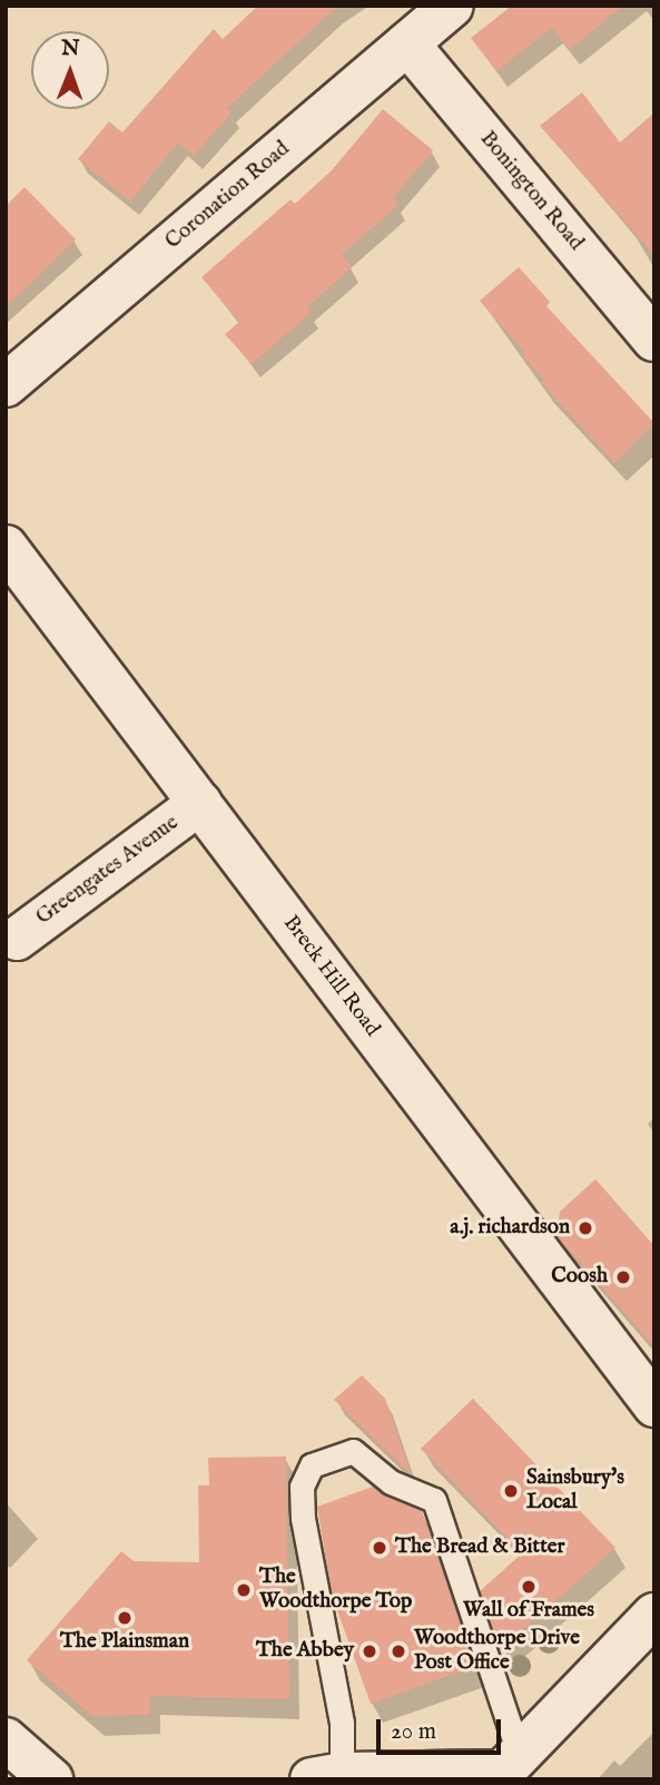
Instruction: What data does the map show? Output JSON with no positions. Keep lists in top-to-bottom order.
{
  "streets": {
    "street": [
      "Bonington Road",
      "Coronation Road",
      "Greengates Avenue",
      "Breck Hill Road"
    ]
  },
  "crossings": [
    ["Bonington Road", "Coronation Road"],
    ["Greengates Avenue", "Breck Hill Road"]
  ],
  "places": [
    "a.j. richardson",
    "Coosh",
    "Sainsbury's Local",
    "The Bread & Bitter",
    "Wall of Frames",
    "The Woodthorpe Top",
    "The Plainsman",
    "The Abbey",
    "Woodthorpe Drive Post Office"
  ],
  "scale_bar": "20 m",
  "north": "top"
}
